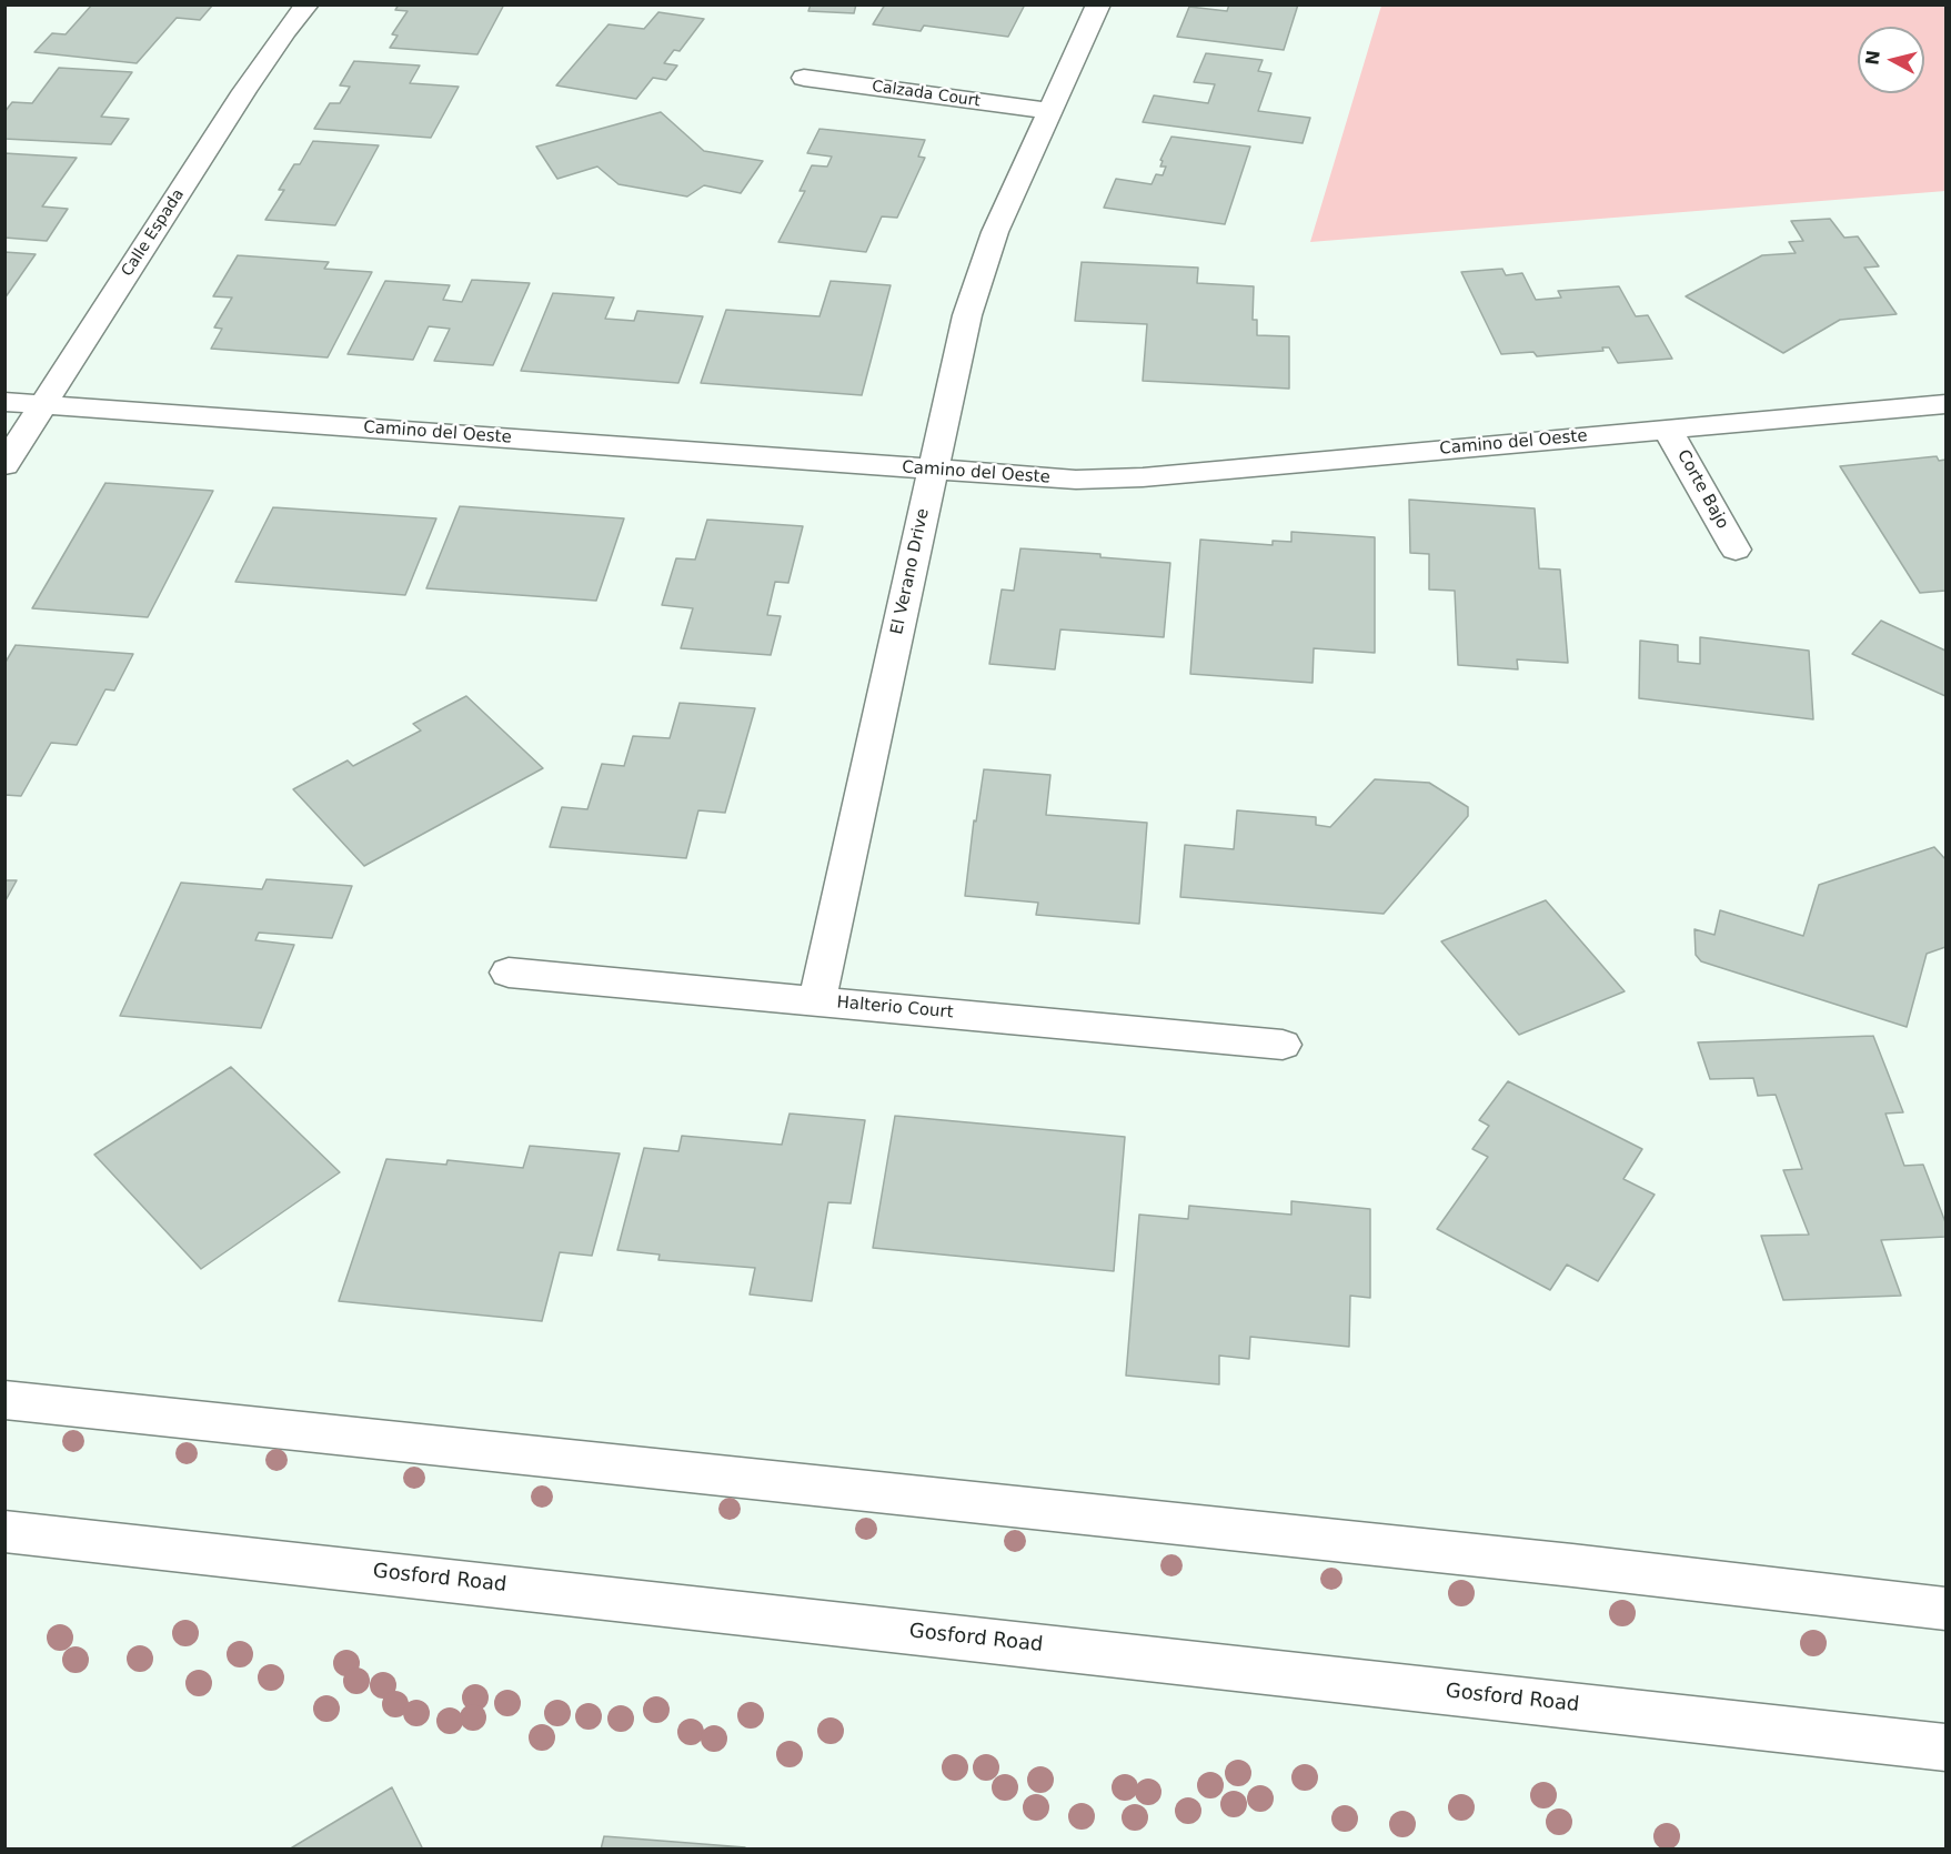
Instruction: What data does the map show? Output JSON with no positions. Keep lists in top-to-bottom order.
{
  "streets": {
    "street": [
      "Calzada Court",
      "Calle Espada",
      "Camino del Oeste",
      "Corte Bajo",
      "El Verano Drive",
      "Halterio Court",
      "Gosford Road"
    ]
  },
  "crossings": [
    ["Calzada Court", "El Verano Drive"],
    ["Calle Espada", "Camino del Oeste"],
    ["Camino del Oeste", "Corte Bajo"],
    ["Camino del Oeste", "El Verano Drive"],
    ["El Verano Drive", "Halterio Court"]
  ],
  "north": "left"
}
